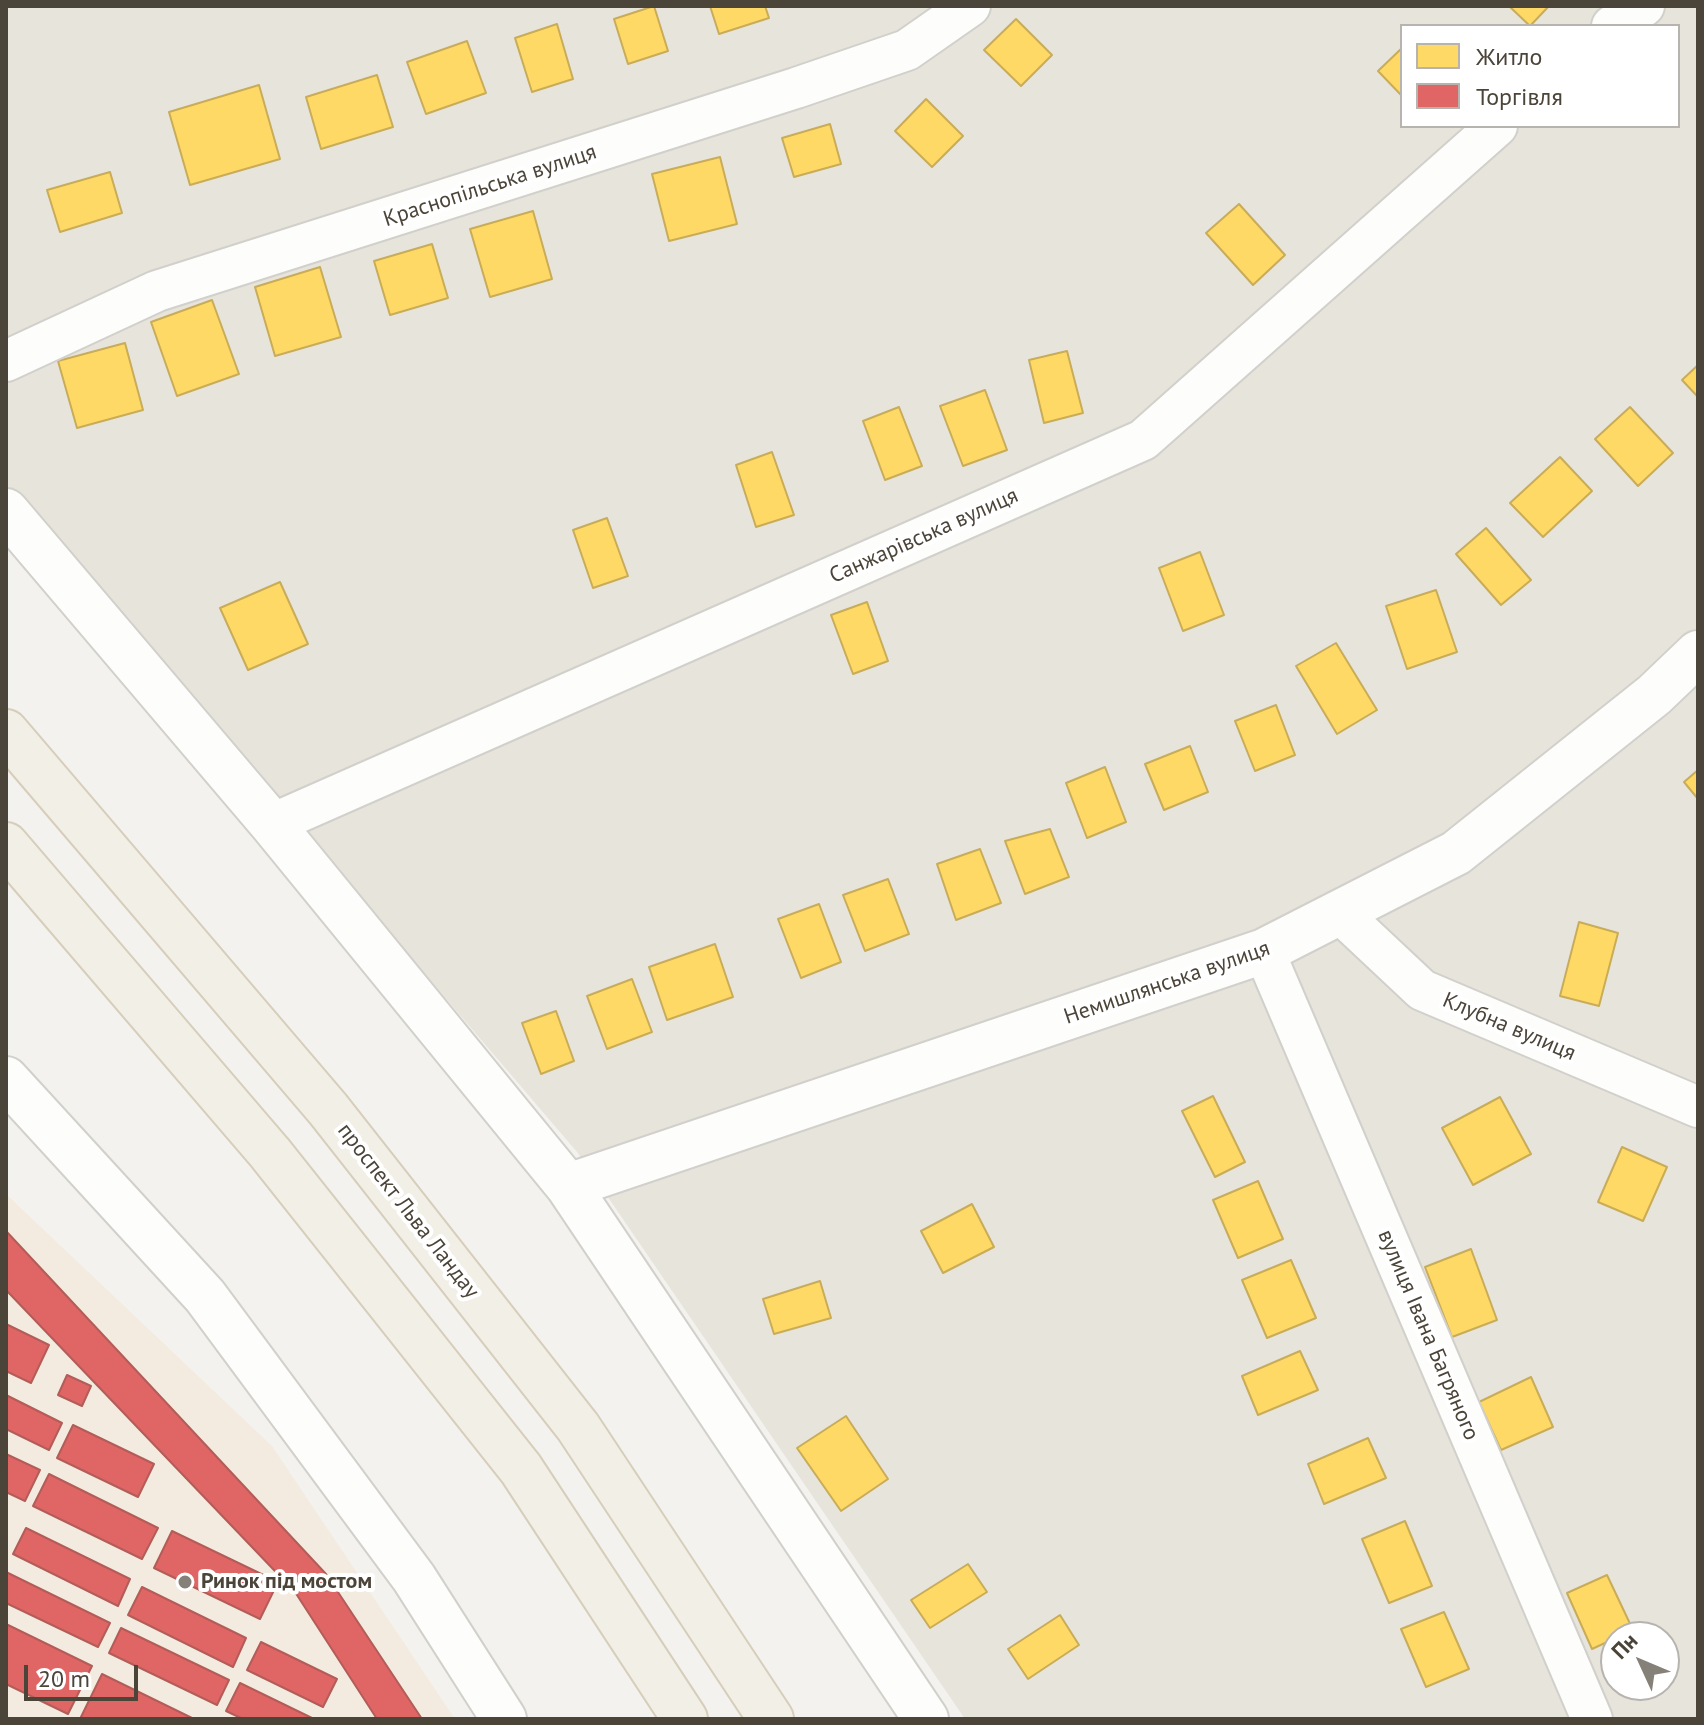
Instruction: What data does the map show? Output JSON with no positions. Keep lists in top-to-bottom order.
{
  "streets": {
    "main road": ["проспект Льва Ландау"],
    "street": [
      "Краснопільська вулиця",
      "Санжарівська вулиця",
      "Немишлянська вулиця",
      "Клубна вулиця",
      "вулиця Івана Багряного"
    ]
  },
  "crossings": [
    ["Немишлянська вулиця", "Клубна вулиця"],
    ["Немишлянська вулиця", "вулиця Івана Багряного"]
  ],
  "places": ["Ринок під мостом"],
  "legend": ["Житло", "Торгівля"],
  "scale_bar": "20 m",
  "north": "top left"
}
